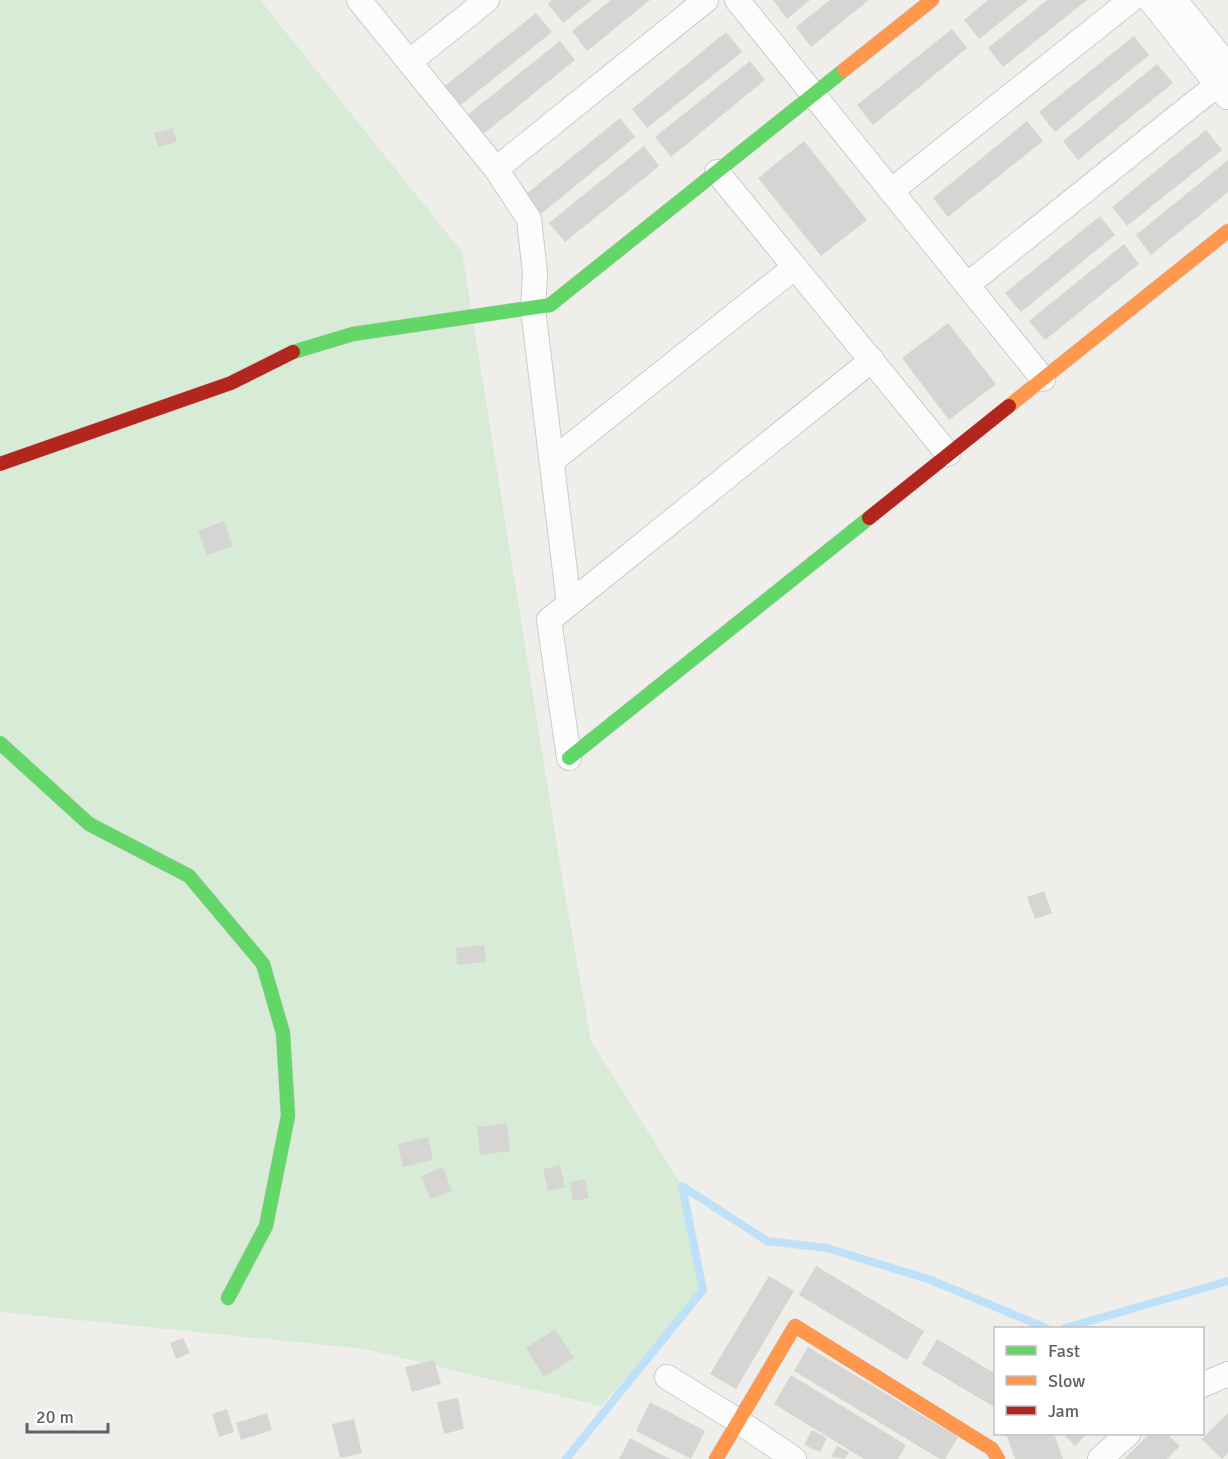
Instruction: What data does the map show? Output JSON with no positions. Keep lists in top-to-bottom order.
{
  "legend": ["Fast", "Slow", "Jam"],
  "scale_bar": "20 m"
}
